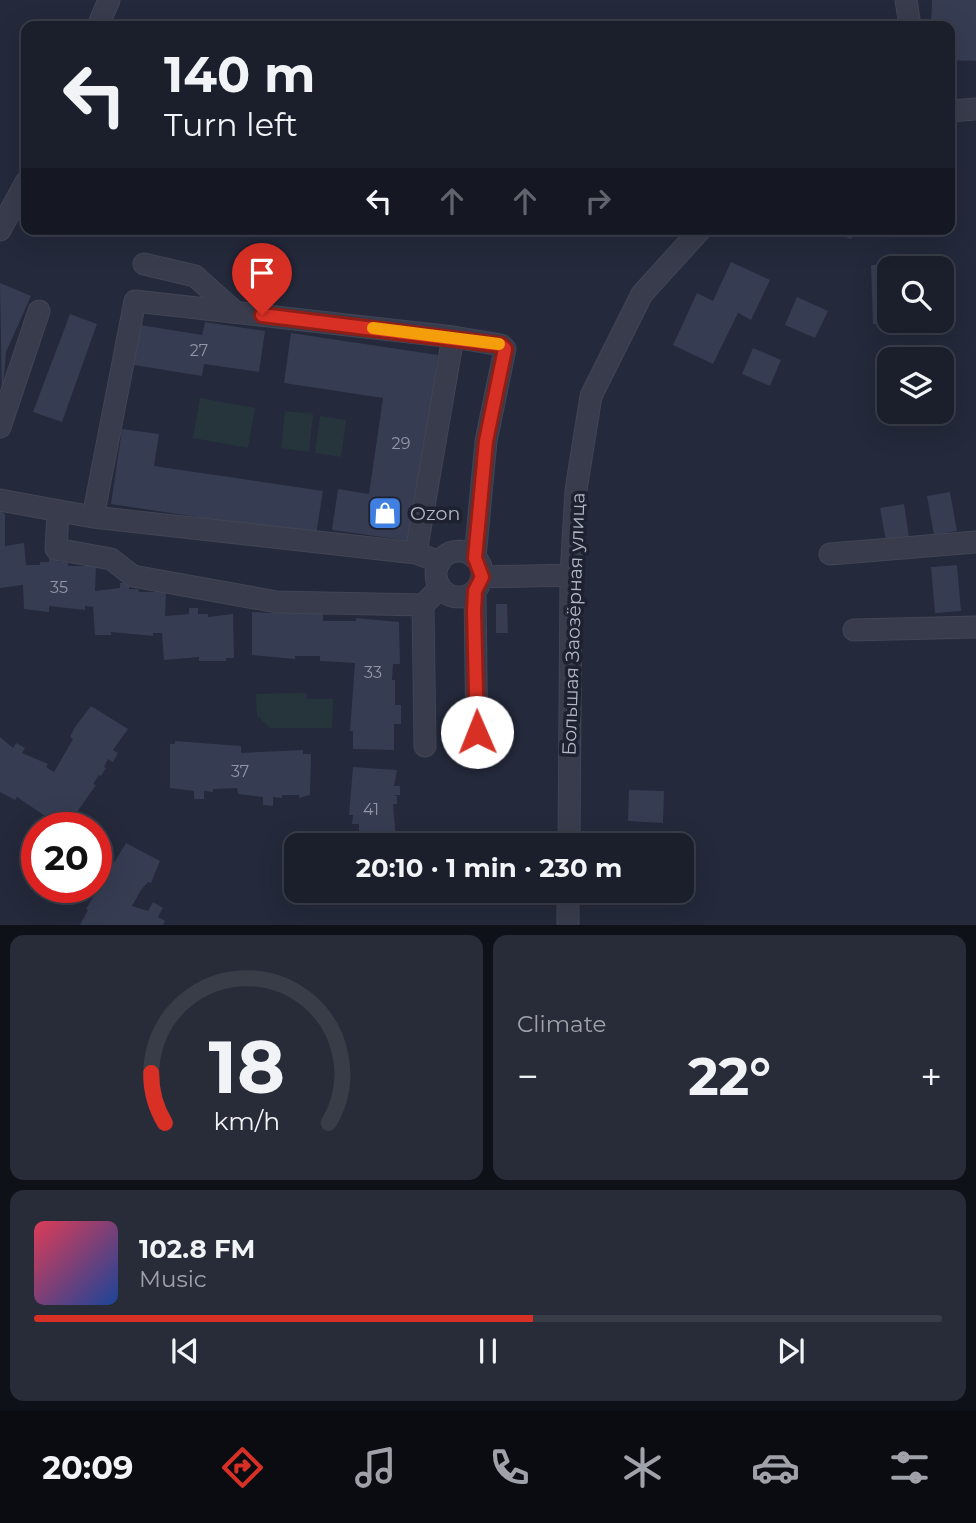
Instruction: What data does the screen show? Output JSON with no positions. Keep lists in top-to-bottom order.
{
  "streets": {
    "street": ["Большая Заозёрная улица"]
  },
  "places": {
    "shop": ["Ozon"]
  },
  "house_numbers": [
    "27",
    "29",
    "35",
    "33",
    "37",
    "41"
  ],
  "page": {
    "turn": ["140 m", "Turn left"],
    "limit": "20",
    "trip": "20:10 · 1 min · 230 m",
    "tile": "Climate",
    "heat": ["−", "22°", "+"],
    "song": ["102.8 FM", "Music"],
    "tabs": "20:09",
    "gauge": ["18", "km/h"]
  }
}
